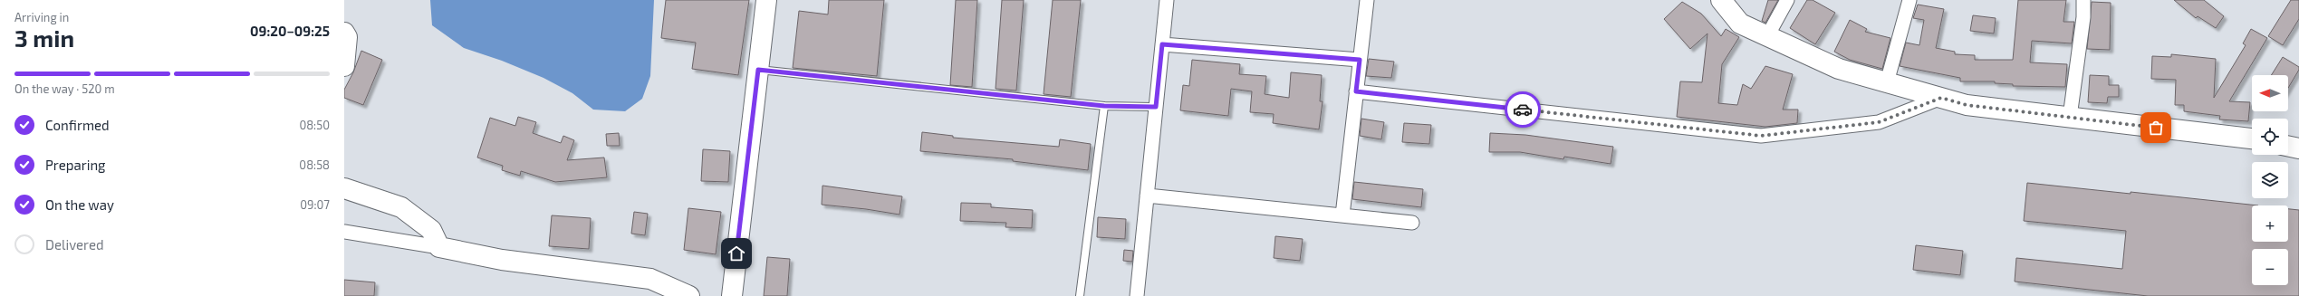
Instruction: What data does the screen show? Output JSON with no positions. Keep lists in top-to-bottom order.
{
  "north": "left",
  "page": {
    "heading": ["3 min", "Arriving in", "09:20–09:25"],
    "bar": "On the way · 520 m",
    "map_buttons": ["+", "−"],
    "list": [
      ["Confirmed", "08:50"],
      ["Preparing", "08:58"],
      ["On the way", "09:07"],
      "Delivered"
    ]
  }
}
